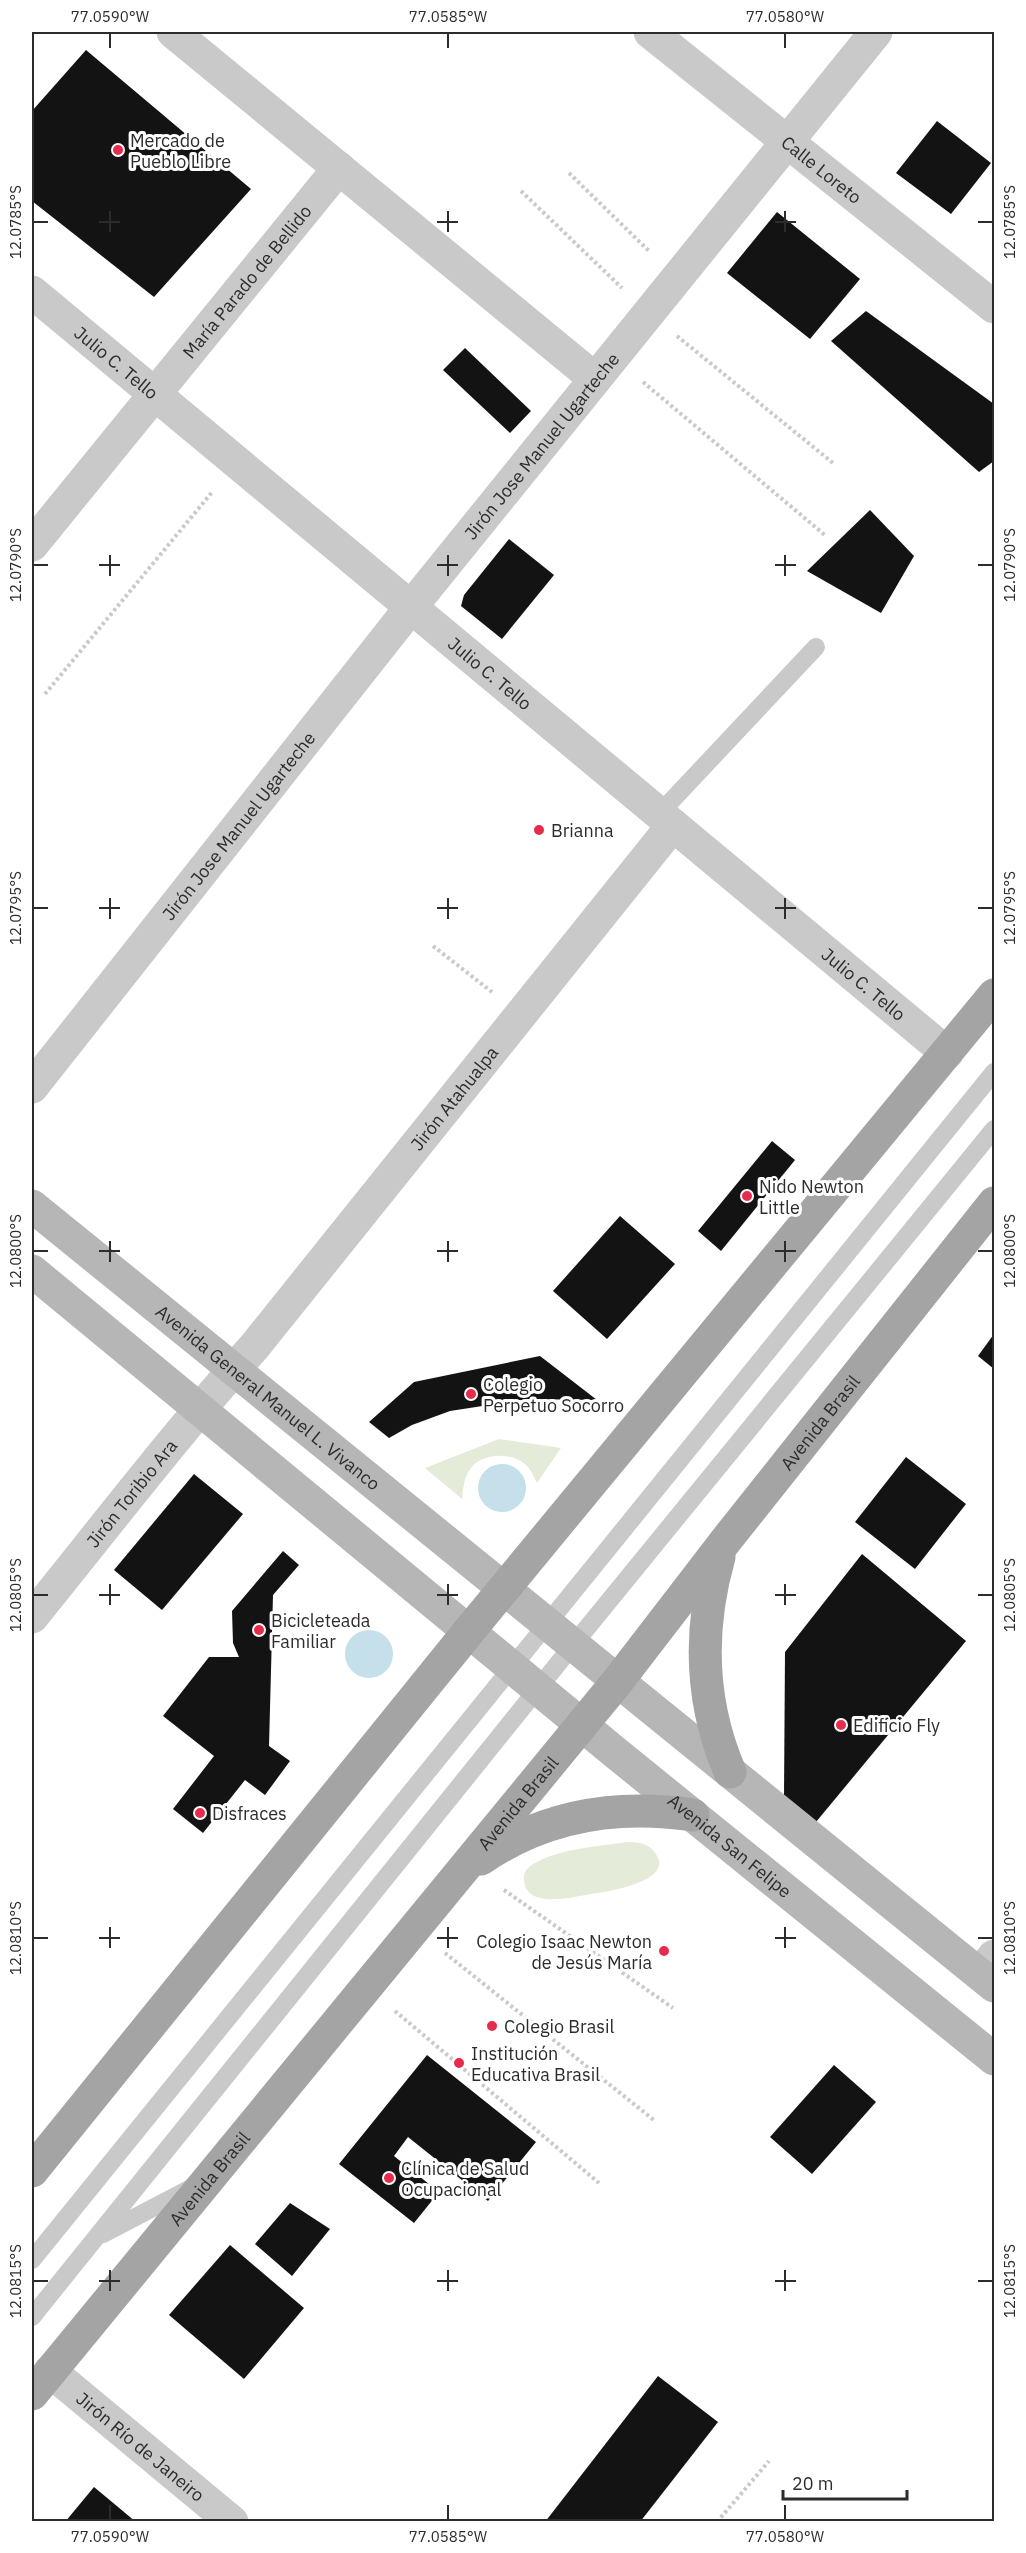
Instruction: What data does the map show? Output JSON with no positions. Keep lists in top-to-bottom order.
{
  "streets": {
    "main road": ["Avenida General Manuel L. Vivanco", "Avenida Brasil", "Avenida San Felipe"],
    "street": [
      "Calle Loreto",
      "María Parado de Bellido",
      "Julio C. Tello",
      "Jirón Jose Manuel Ugarteche",
      "Jirón Atahualpa",
      "Jirón Toribio Ara",
      "Jirón Río de Janeiro"
    ]
  },
  "crossings": [
    ["Calle Loreto", "Jirón Jose Manuel Ugarteche"],
    ["María Parado de Bellido", "Julio C. Tello"],
    ["Julio C. Tello", "Jirón Jose Manuel Ugarteche"],
    ["Julio C. Tello", "Jirón Atahualpa"],
    ["Jirón Atahualpa", "Avenida General Manuel L. Vivanco"],
    ["Jirón Atahualpa", "Jirón Toribio Ara"],
    ["Avenida General Manuel L. Vivanco", "Jirón Toribio Ara"],
    ["Avenida Brasil", "Avenida San Felipe"],
    ["Avenida Brasil", "Jirón Río de Janeiro"]
  ],
  "places": [
    "Mercado de Pueblo Libre",
    "Brianna",
    "Nido Newton Little",
    "Colegio Perpetuo Socorro",
    "Bicicleteada Familiar",
    "Edificio Fly",
    "Disfraces",
    "Colegio Isaac Newton de Jesús María",
    "Colegio Brasil",
    "Institución Educativa Brasil",
    "Clínica de Salud Ocupacional"
  ],
  "scale_bar": "20 m",
  "coordinates": [
    "77.0590°W",
    "77.0585°W",
    "77.0580°W",
    "12.0785°S",
    "12.0790°S",
    "12.0795°S",
    "12.0800°S",
    "12.0805°S",
    "12.0810°S",
    "12.0815°S"
  ]
}
